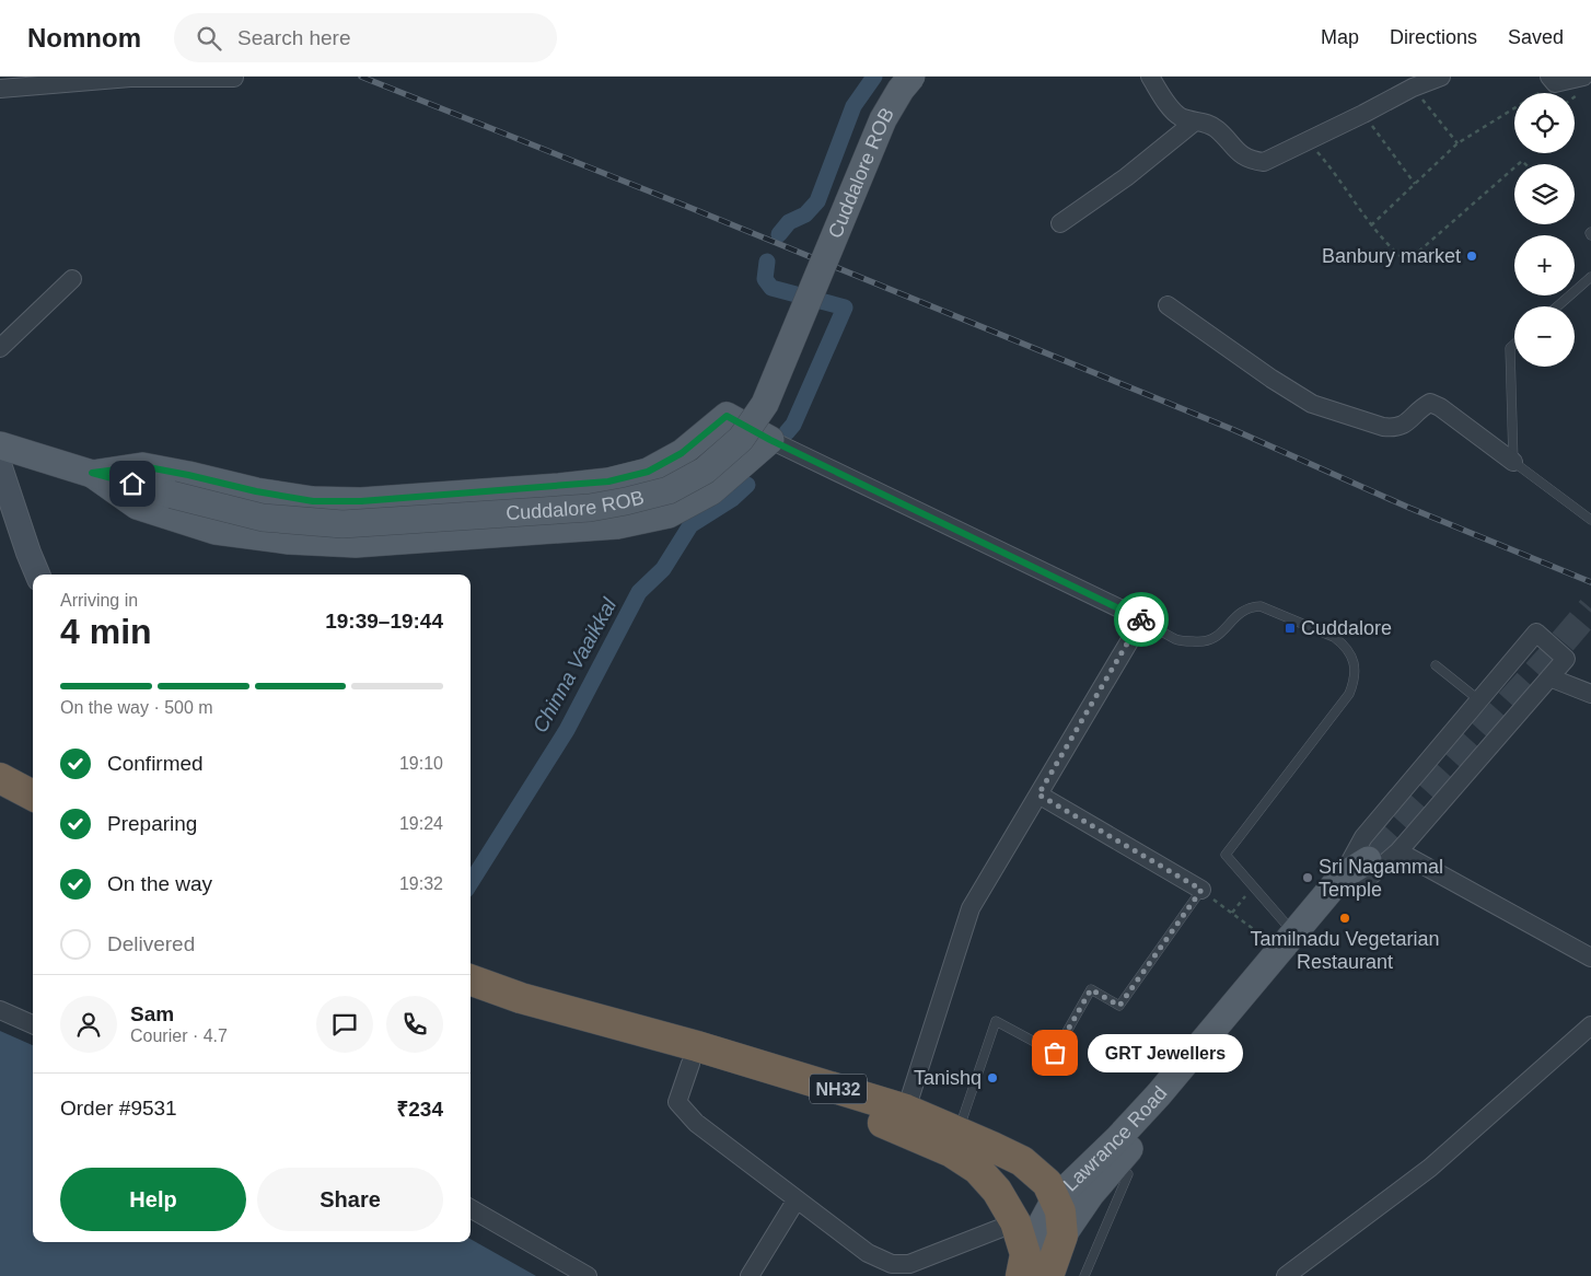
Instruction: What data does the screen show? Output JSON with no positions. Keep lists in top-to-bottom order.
{
  "streets": {
    "highway": ["NH32"],
    "main road": ["Cuddalore ROB", "Lawrance Road"]
  },
  "crossings": [
    ["NH32", "Lawrance Road"]
  ],
  "water": ["Chinna Vaaikkal"],
  "places": {
    "other": [
      "Banbury market",
      "Sri Nagammal Temple",
      "Tamilnadu Vegetarian Restaurant",
      "GRT Jewellers",
      "Tanishq"
    ],
    "transit": ["Cuddalore"]
  },
  "page": {
    "header": "Nomnom",
    "search": "Search here",
    "nav": ["Map", "Directions", "Saved"],
    "map_buttons": ["+", "−"],
    "heading": ["4 min", "Arriving in", "19:39–19:44"],
    "panel": [
      "Sam",
      "Courier · 4.7",
      "Order #9531",
      "₹234"
    ],
    "bar": "On the way · 500 m",
    "list": [
      ["Confirmed", "19:10"],
      ["Preparing", "19:24"],
      ["On the way", "19:32"],
      "Delivered"
    ],
    "bubble": "GRT Jewellers",
    "buttons": ["Help", "Share"]
  }
}
